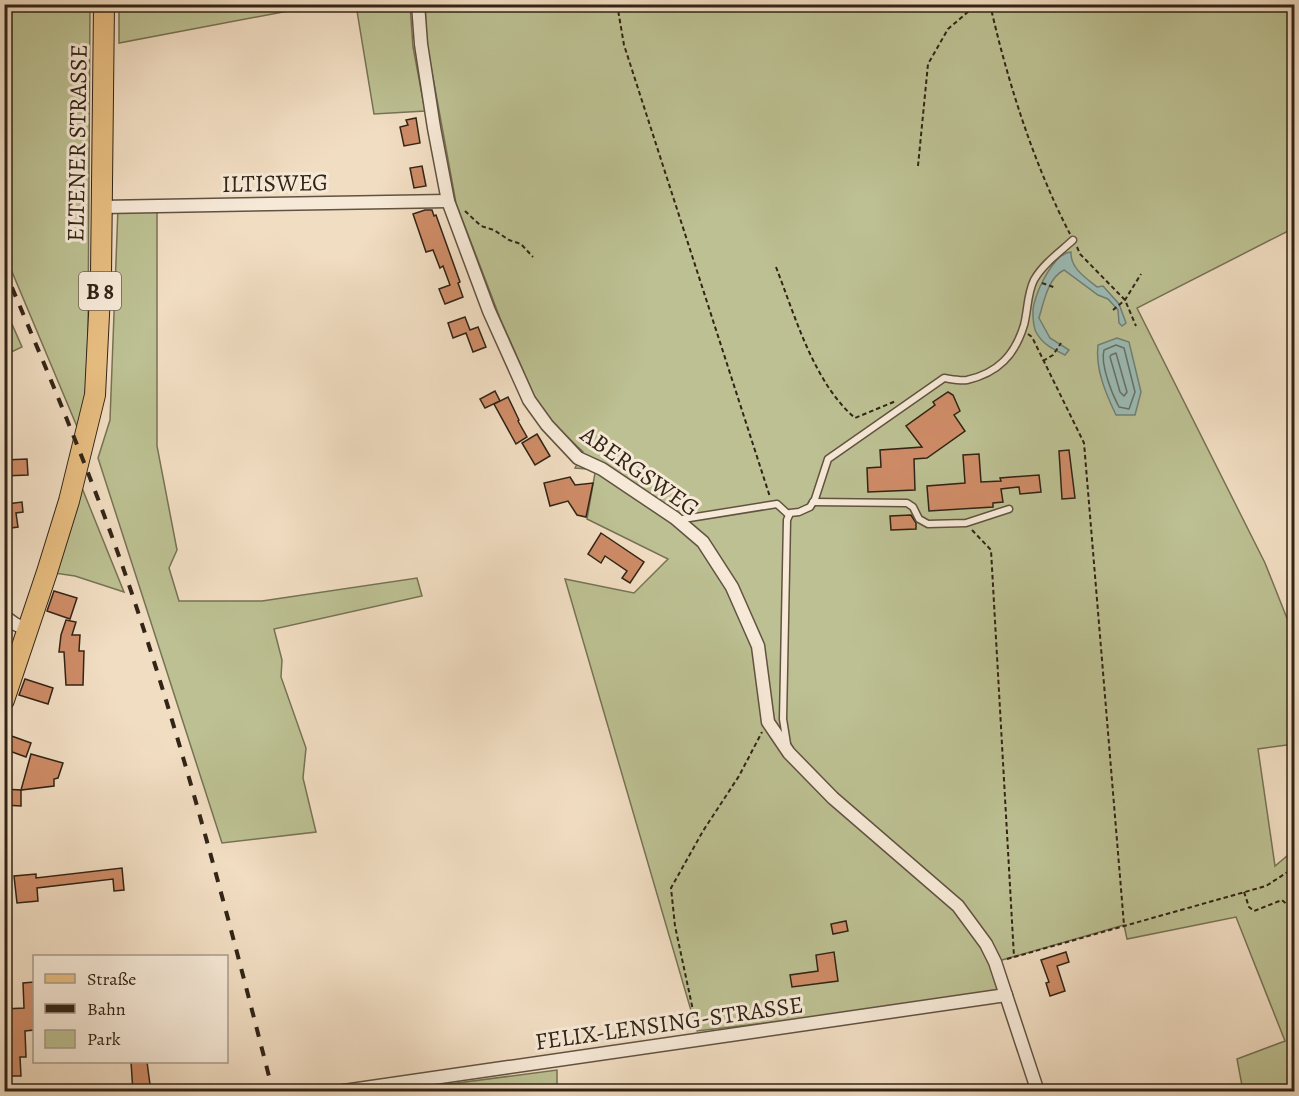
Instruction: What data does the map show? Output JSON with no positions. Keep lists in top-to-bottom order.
{
  "streets": {
    "main road": ["ELTENER STRASSE", "B 8"],
    "street": ["ILTISWEG", "ABERGSWEG", "FELIX-LENSING-STRASSE"]
  },
  "crossings": [
    ["ELTENER STRASSE", "ILTISWEG"],
    ["ILTISWEG", "ABERGSWEG"],
    ["ABERGSWEG", "FELIX-LENSING-STRASSE"]
  ],
  "legend": ["Straße", "Bahn", "Park"]
}
